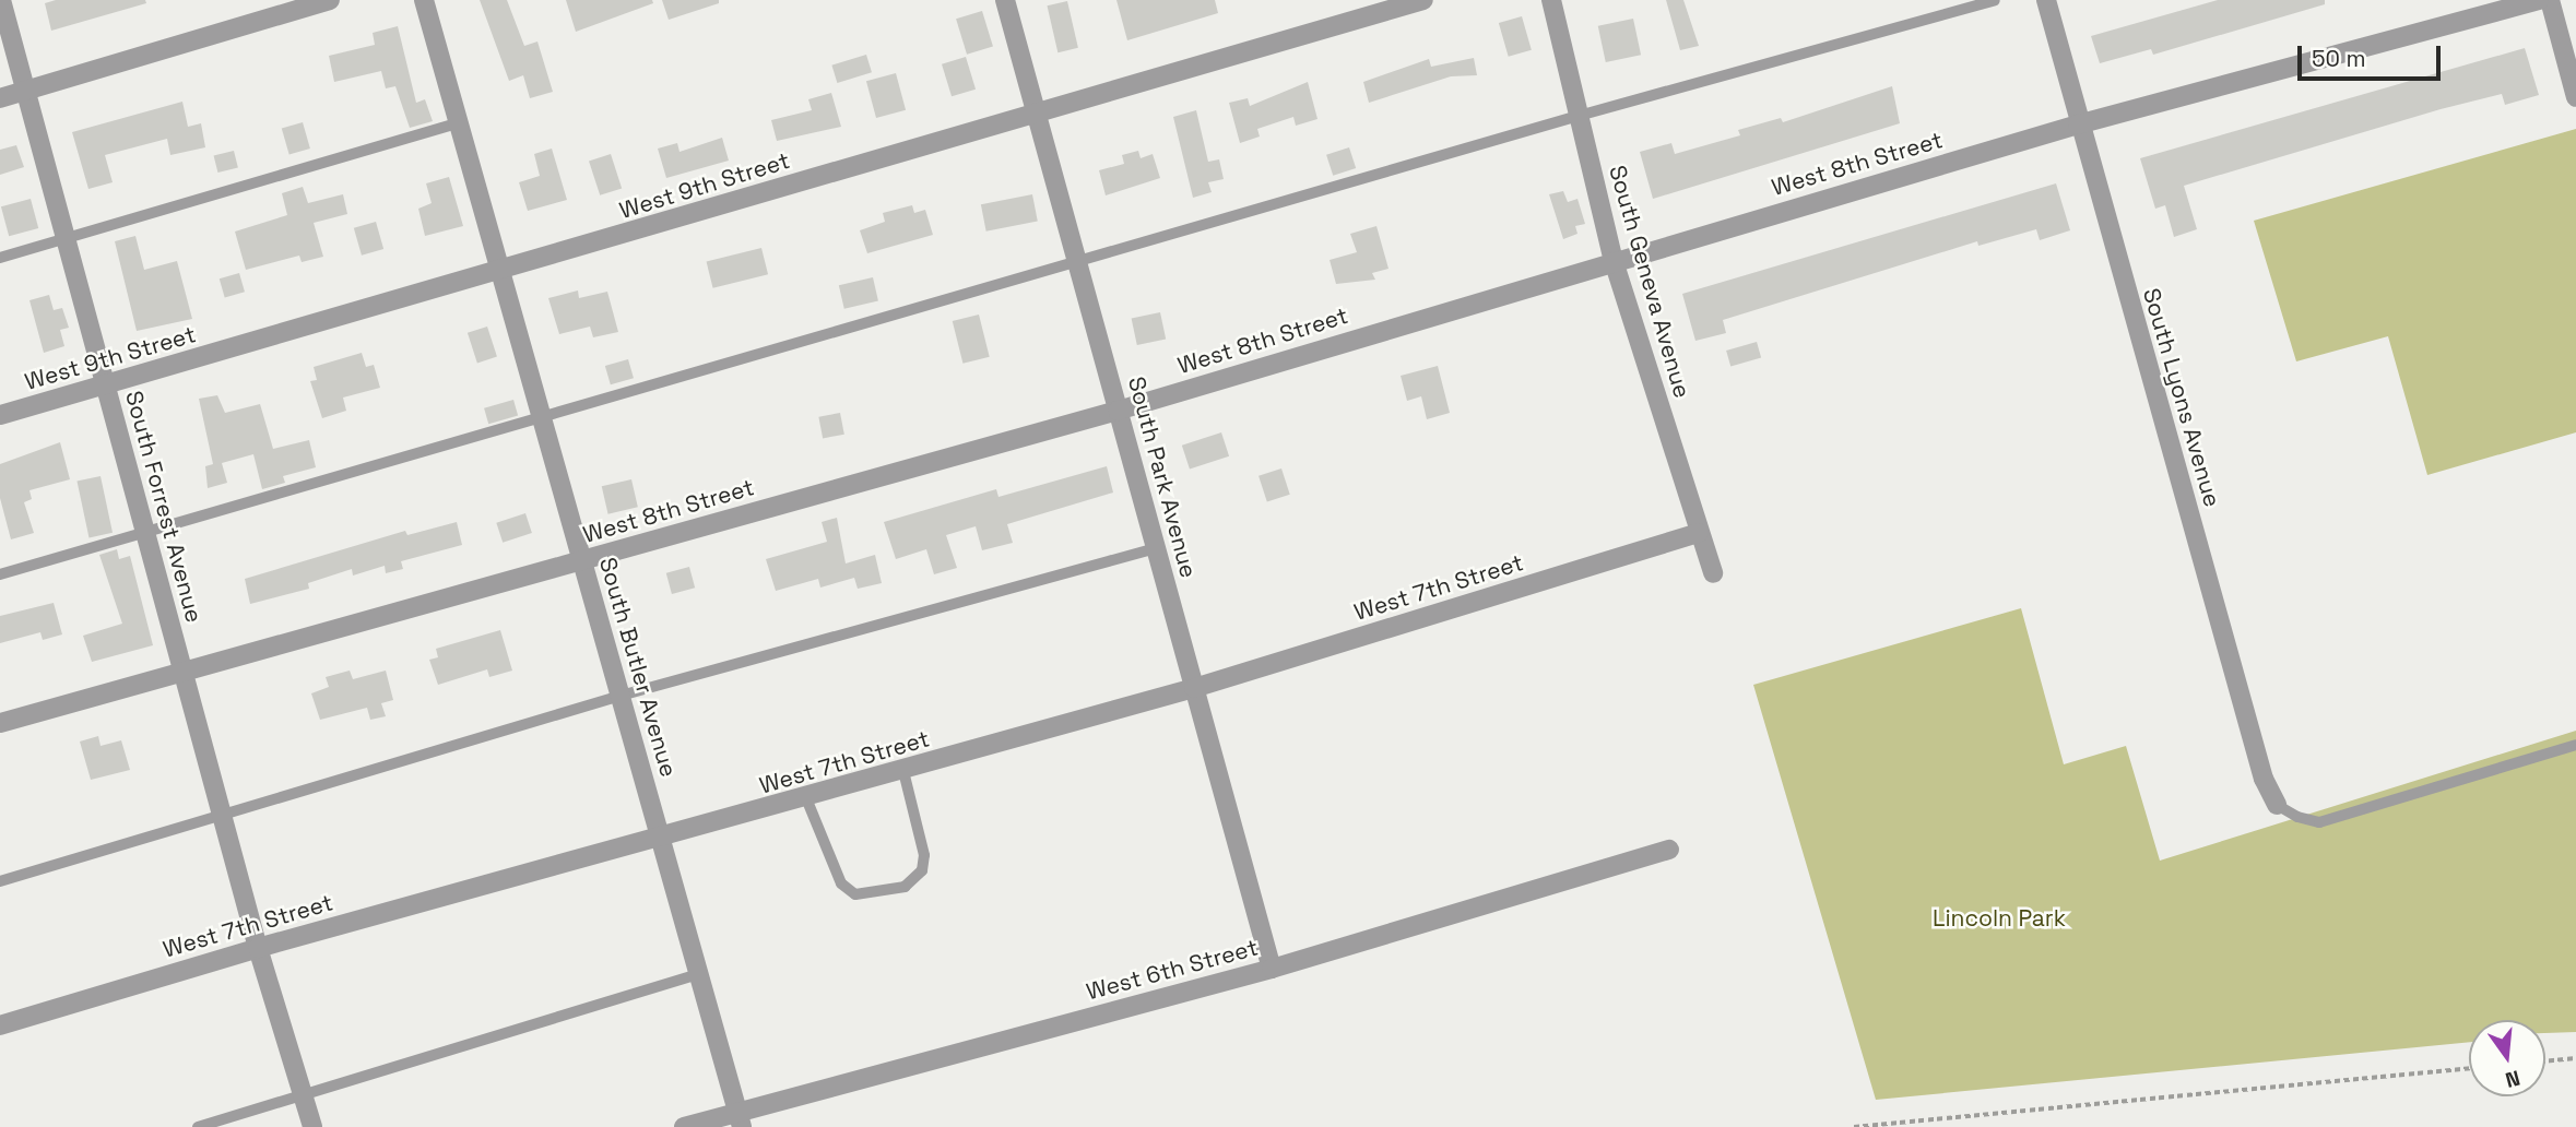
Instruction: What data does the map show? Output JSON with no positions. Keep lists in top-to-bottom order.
{
  "streets": {
    "street": [
      "West 8th Street",
      "West 9th Street",
      "South Geneva Avenue",
      "South Lyons Avenue",
      "South Park Avenue",
      "South Forrest Avenue",
      "West 7th Street",
      "South Butler Avenue",
      "West 6th Street"
    ]
  },
  "crossings": [
    ["West 8th Street", "South Geneva Avenue"],
    ["West 8th Street", "South Lyons Avenue"],
    ["West 8th Street", "South Park Avenue"],
    ["West 8th Street", "South Forrest Avenue"],
    ["West 8th Street", "South Butler Avenue"],
    ["West 9th Street", "South Park Avenue"],
    ["West 9th Street", "South Forrest Avenue"],
    ["West 9th Street", "South Butler Avenue"],
    ["South Geneva Avenue", "West 7th Street"],
    ["South Park Avenue", "West 7th Street"],
    ["South Park Avenue", "West 6th Street"],
    ["South Forrest Avenue", "West 7th Street"],
    ["West 7th Street", "South Butler Avenue"],
    ["South Butler Avenue", "West 6th Street"]
  ],
  "parks": ["Lincoln Park"],
  "scale_bar": "50 m",
  "north": "bottom"
}
